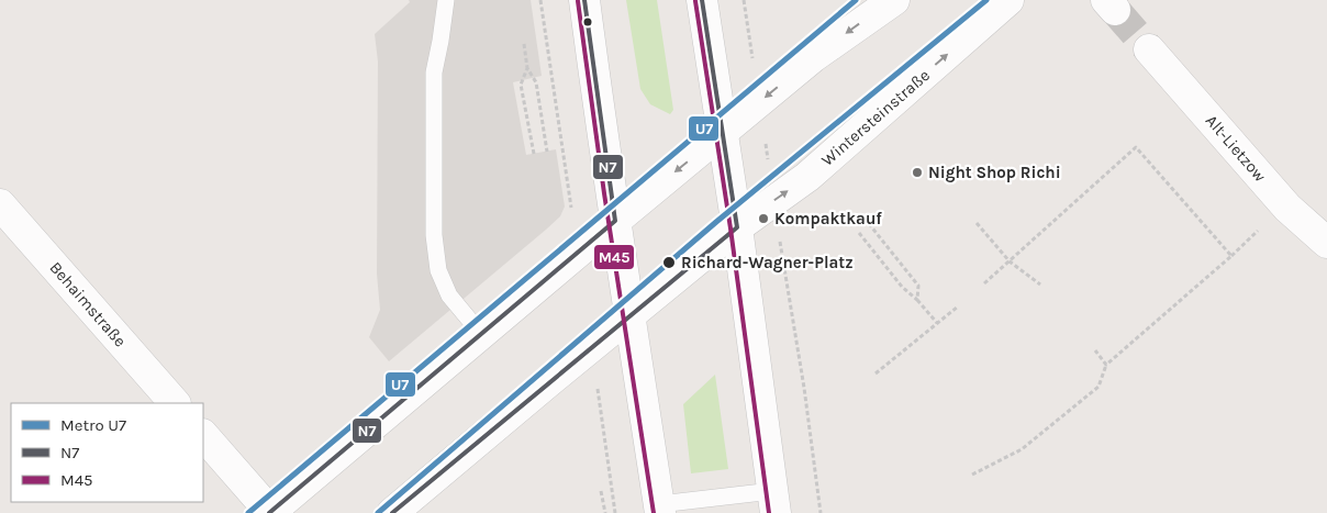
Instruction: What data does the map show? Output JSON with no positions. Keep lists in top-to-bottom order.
{
  "streets": {
    "street": ["Wintersteinstraße", "Alt-Lietzow", "Behaimstraße"]
  },
  "places": ["Night Shop Richi", "Kompaktkauf", "Richard-Wagner-Platz"],
  "lines": ["metro line U7", "transit line N7", "transit line M45"],
  "legend": ["Metro U7", "N7", "M45"]
}
